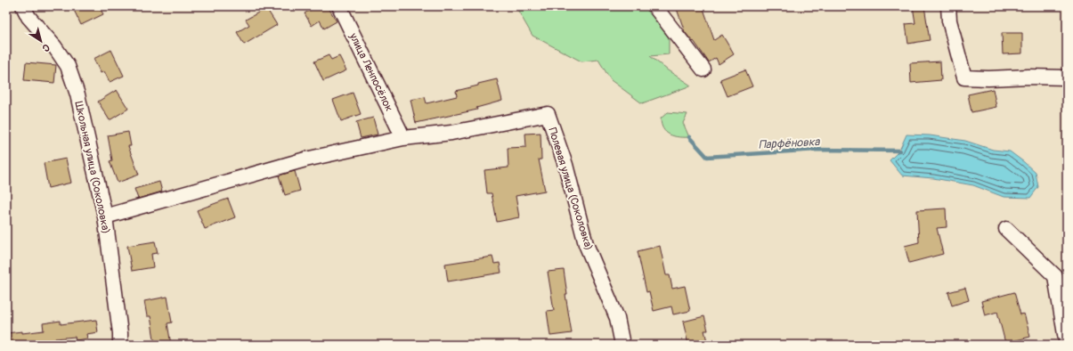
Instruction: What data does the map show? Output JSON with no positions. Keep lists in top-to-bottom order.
{
  "streets": {
    "street": ["улица Ленпосёлок", "Школьная улица (Соколовка)", "Полевая улица (Соколовка)"]
  },
  "crossings": [
    ["улица Ленпосёлок", "Полевая улица (Соколовка)"]
  ],
  "water": ["Парфёновка"],
  "north": "bottom right"
}
